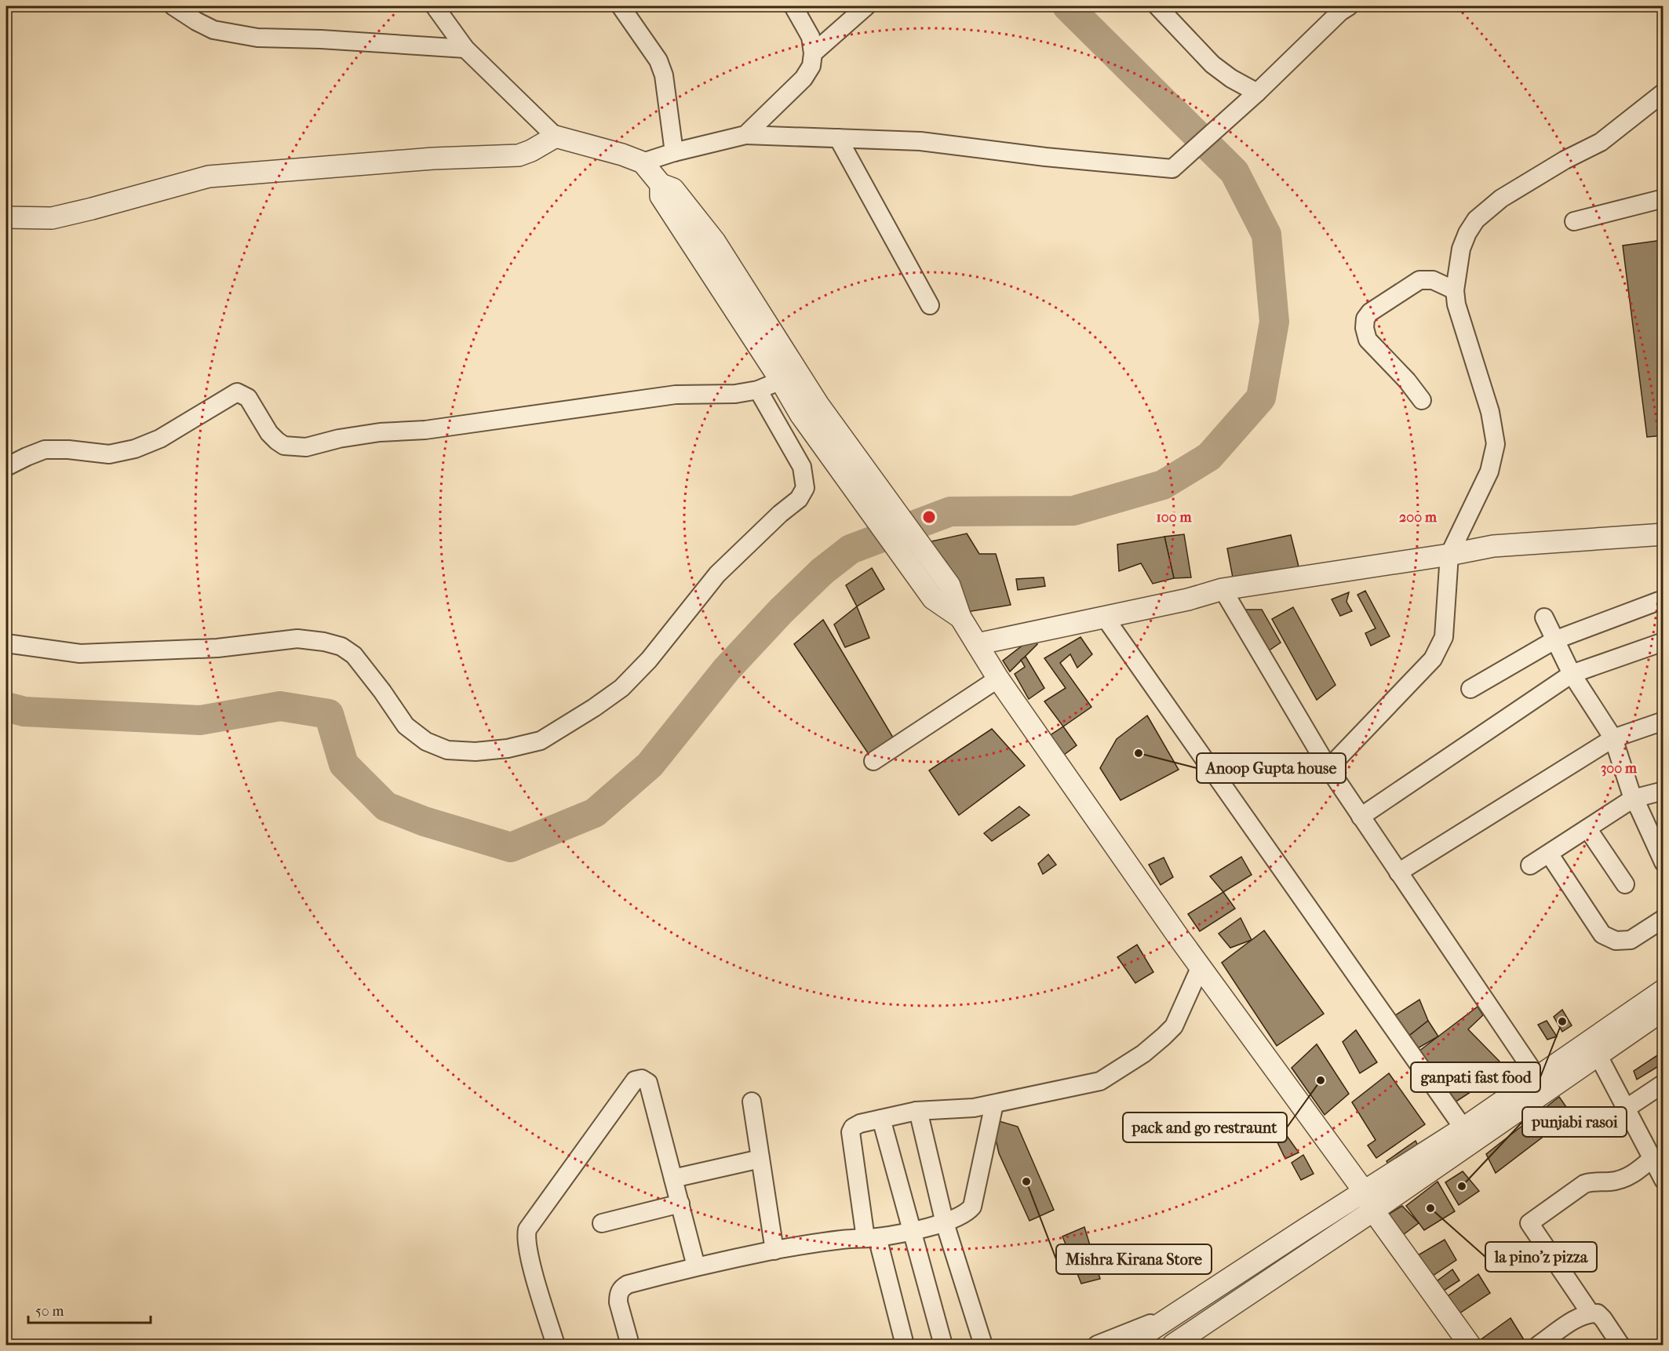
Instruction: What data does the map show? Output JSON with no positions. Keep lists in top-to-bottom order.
{
  "places": [
    "Anoop Gupta house",
    "ganpati fast food",
    "pack and go restraunt",
    "Mishra Kirana Store",
    "punjabi rasoi",
    "la pino'z pizza"
  ],
  "scale_bar": "50 m",
  "rings": ["100 m", "200 m", "300 m"]
}
